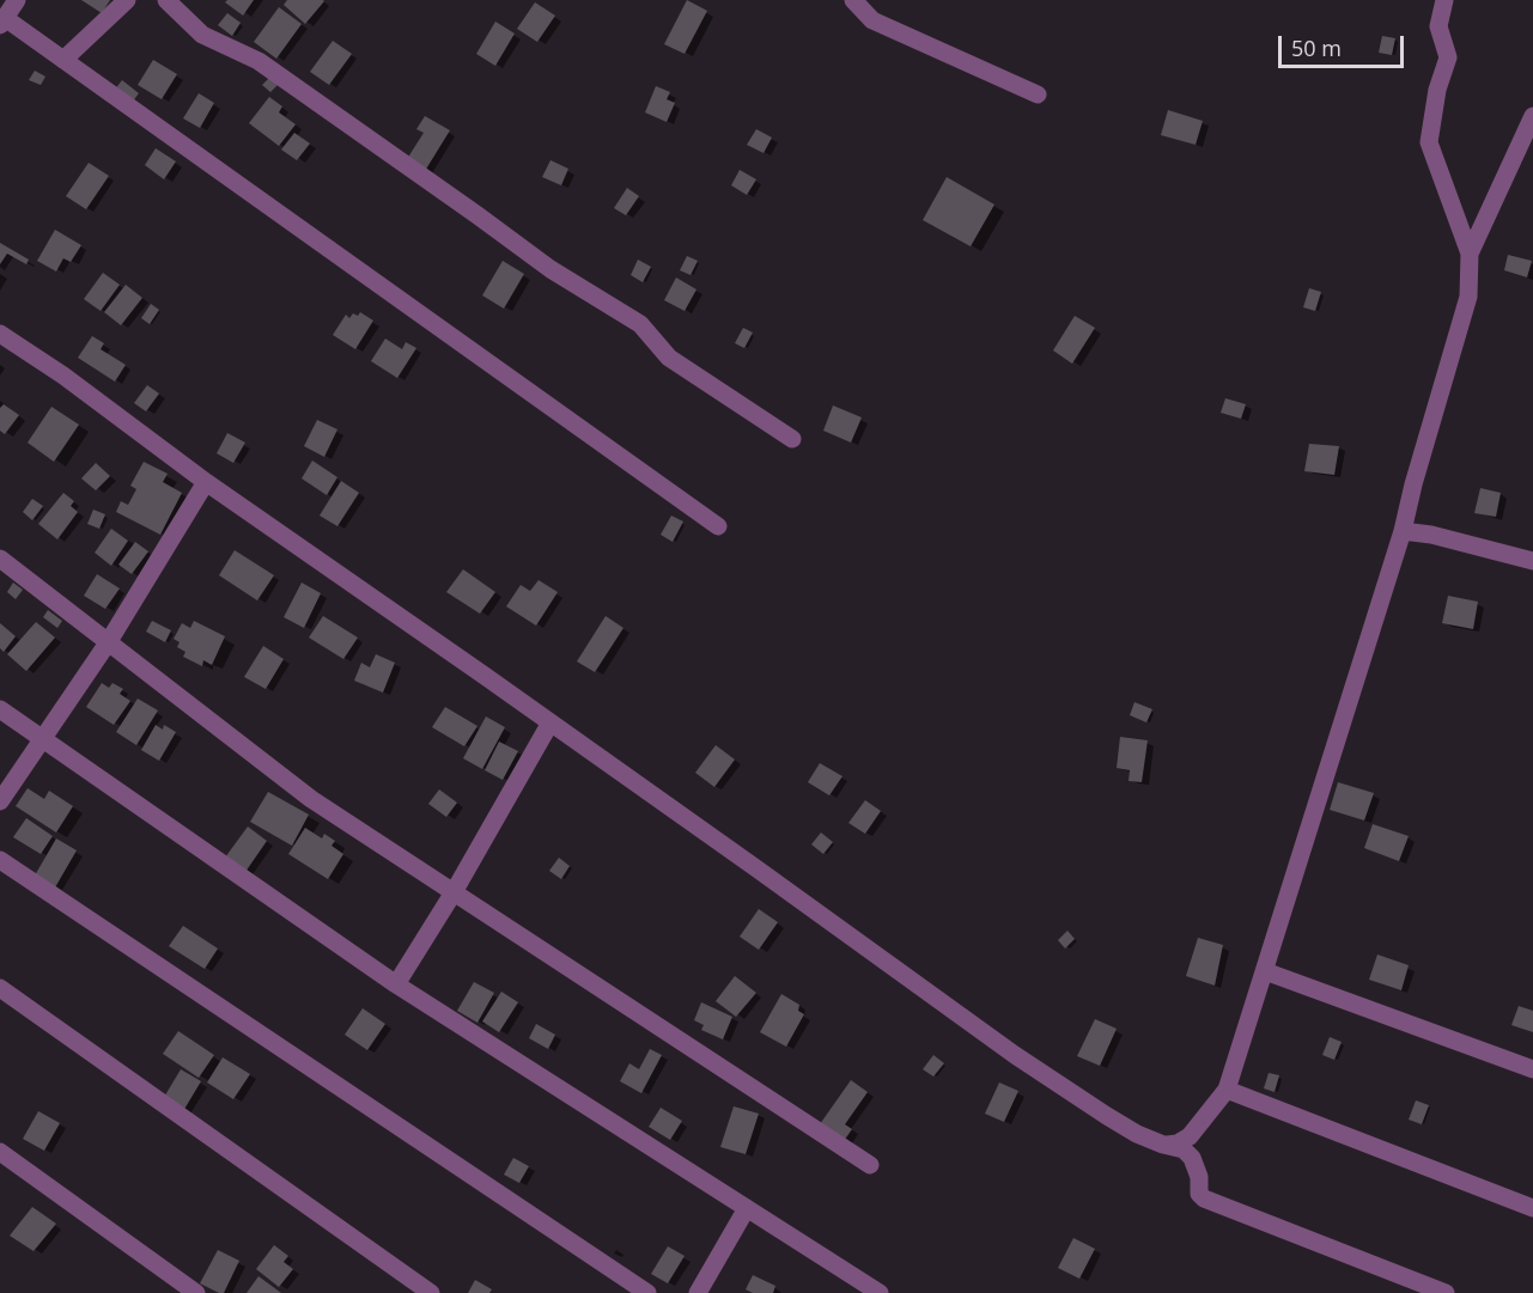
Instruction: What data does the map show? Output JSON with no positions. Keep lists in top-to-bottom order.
{
  "scale_bar": "50 m"
}
